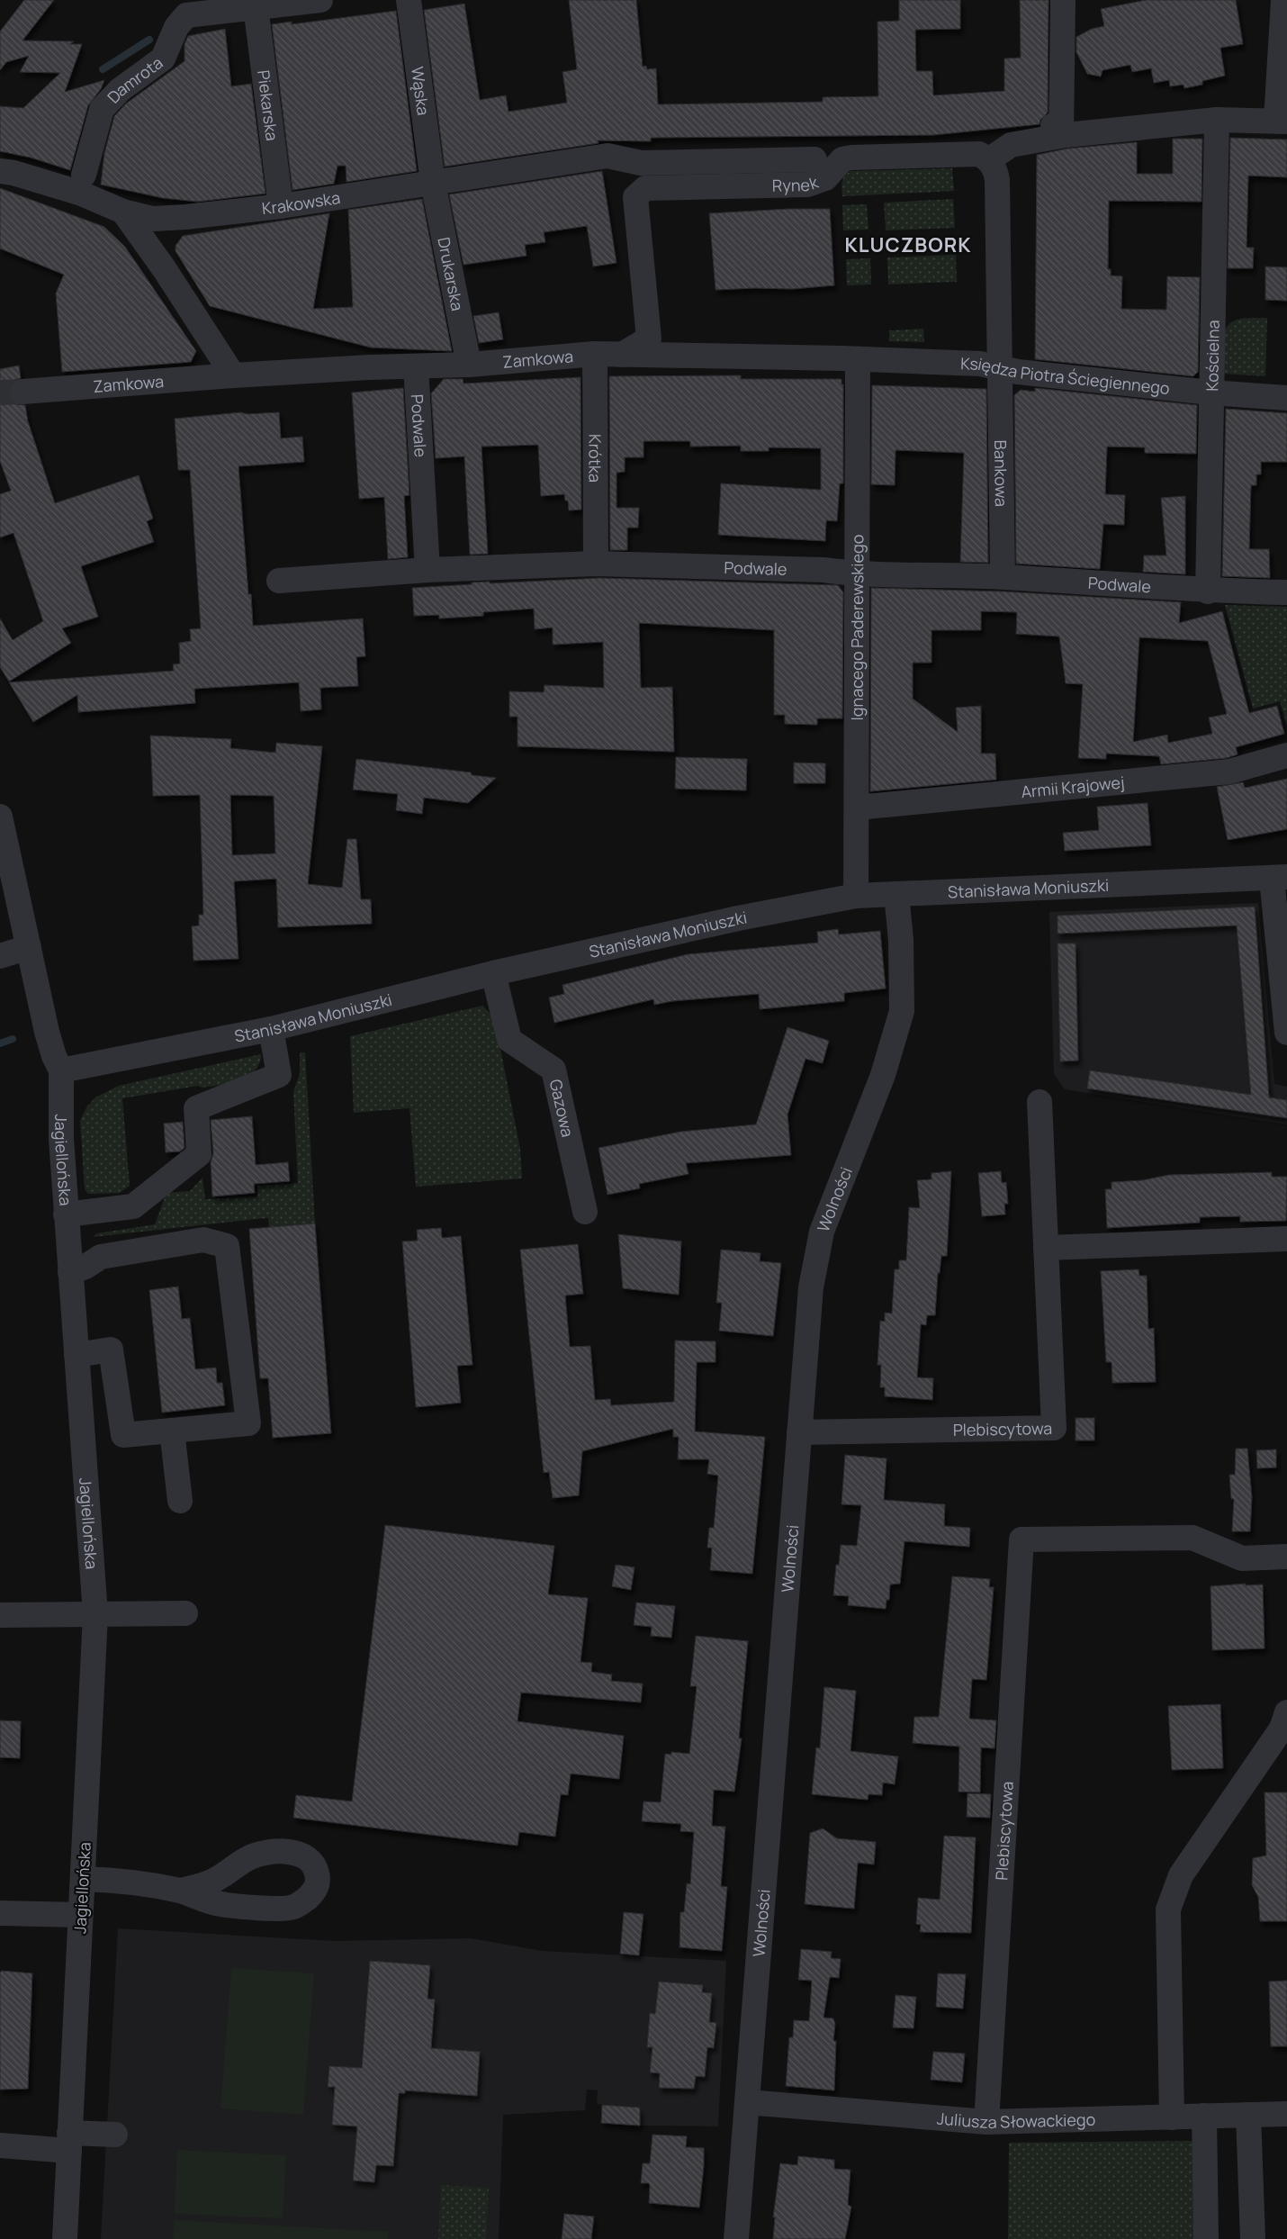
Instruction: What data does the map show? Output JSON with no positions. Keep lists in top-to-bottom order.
{
  "streets": {
    "street": [
      "Damrota",
      "Wąska",
      "Piekarska",
      "Rynek",
      "Krakowska",
      "Drukarska",
      "Kościelna",
      "Zamkowa",
      "Księdza Piotra Ściegiennego",
      "Podwale",
      "Krótka",
      "Bankowa",
      "Ignacego Paderewskiego",
      "Armii Krajowej",
      "Stanisława Moniuszki",
      "Gazowa",
      "Jagiellońska",
      "Wolności",
      "Plebiscytowa",
      "Juliusza Słowackiego"
    ]
  },
  "crossings": [
    ["Damrota", "Piekarska"],
    ["Wąska", "Krakowska"],
    ["Wąska", "Drukarska"],
    ["Piekarska", "Krakowska"],
    ["Rynek", "Krakowska"],
    ["Rynek", "Zamkowa"],
    ["Krakowska", "Drukarska"],
    ["Drukarska", "Zamkowa"],
    ["Kościelna", "Księdza Piotra Ściegiennego"],
    ["Kościelna", "Podwale"],
    ["Zamkowa", "Księdza Piotra Ściegiennego"],
    ["Zamkowa", "Podwale"],
    ["Zamkowa", "Krótka"],
    ["Zamkowa", "Ignacego Paderewskiego"],
    ["Księdza Piotra Ściegiennego", "Bankowa"],
    ["Księdza Piotra Ściegiennego", "Ignacego Paderewskiego"],
    ["Podwale", "Krótka"],
    ["Podwale", "Bankowa"],
    ["Podwale", "Ignacego Paderewskiego"],
    ["Ignacego Paderewskiego", "Armii Krajowej"],
    ["Ignacego Paderewskiego", "Stanisława Moniuszki"],
    ["Stanisława Moniuszki", "Gazowa"],
    ["Stanisława Moniuszki", "Jagiellońska"],
    ["Stanisława Moniuszki", "Wolności"],
    ["Wolności", "Plebiscytowa"],
    ["Wolności", "Juliusza Słowackiego"],
    ["Plebiscytowa", "Juliusza Słowackiego"]
  ],
  "districts": ["KLUCZBORK"]
}
